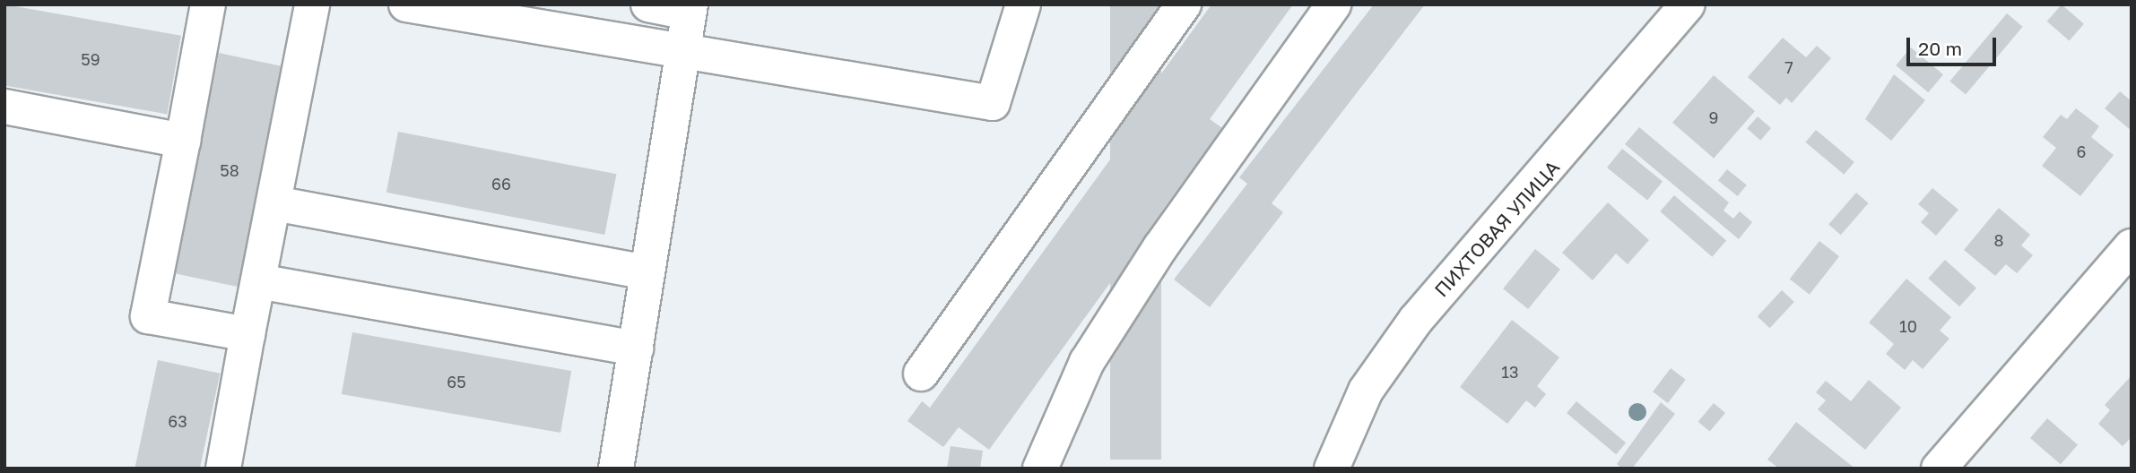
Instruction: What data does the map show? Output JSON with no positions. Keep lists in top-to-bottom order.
{
  "streets": {
    "street": ["ПИХТОВАЯ УЛИЦА"]
  },
  "house_numbers": [
    "59",
    "7",
    "9",
    "6",
    "58",
    "66",
    "8",
    "10",
    "13",
    "65",
    "63"
  ],
  "scale_bar": "20 m"
}
